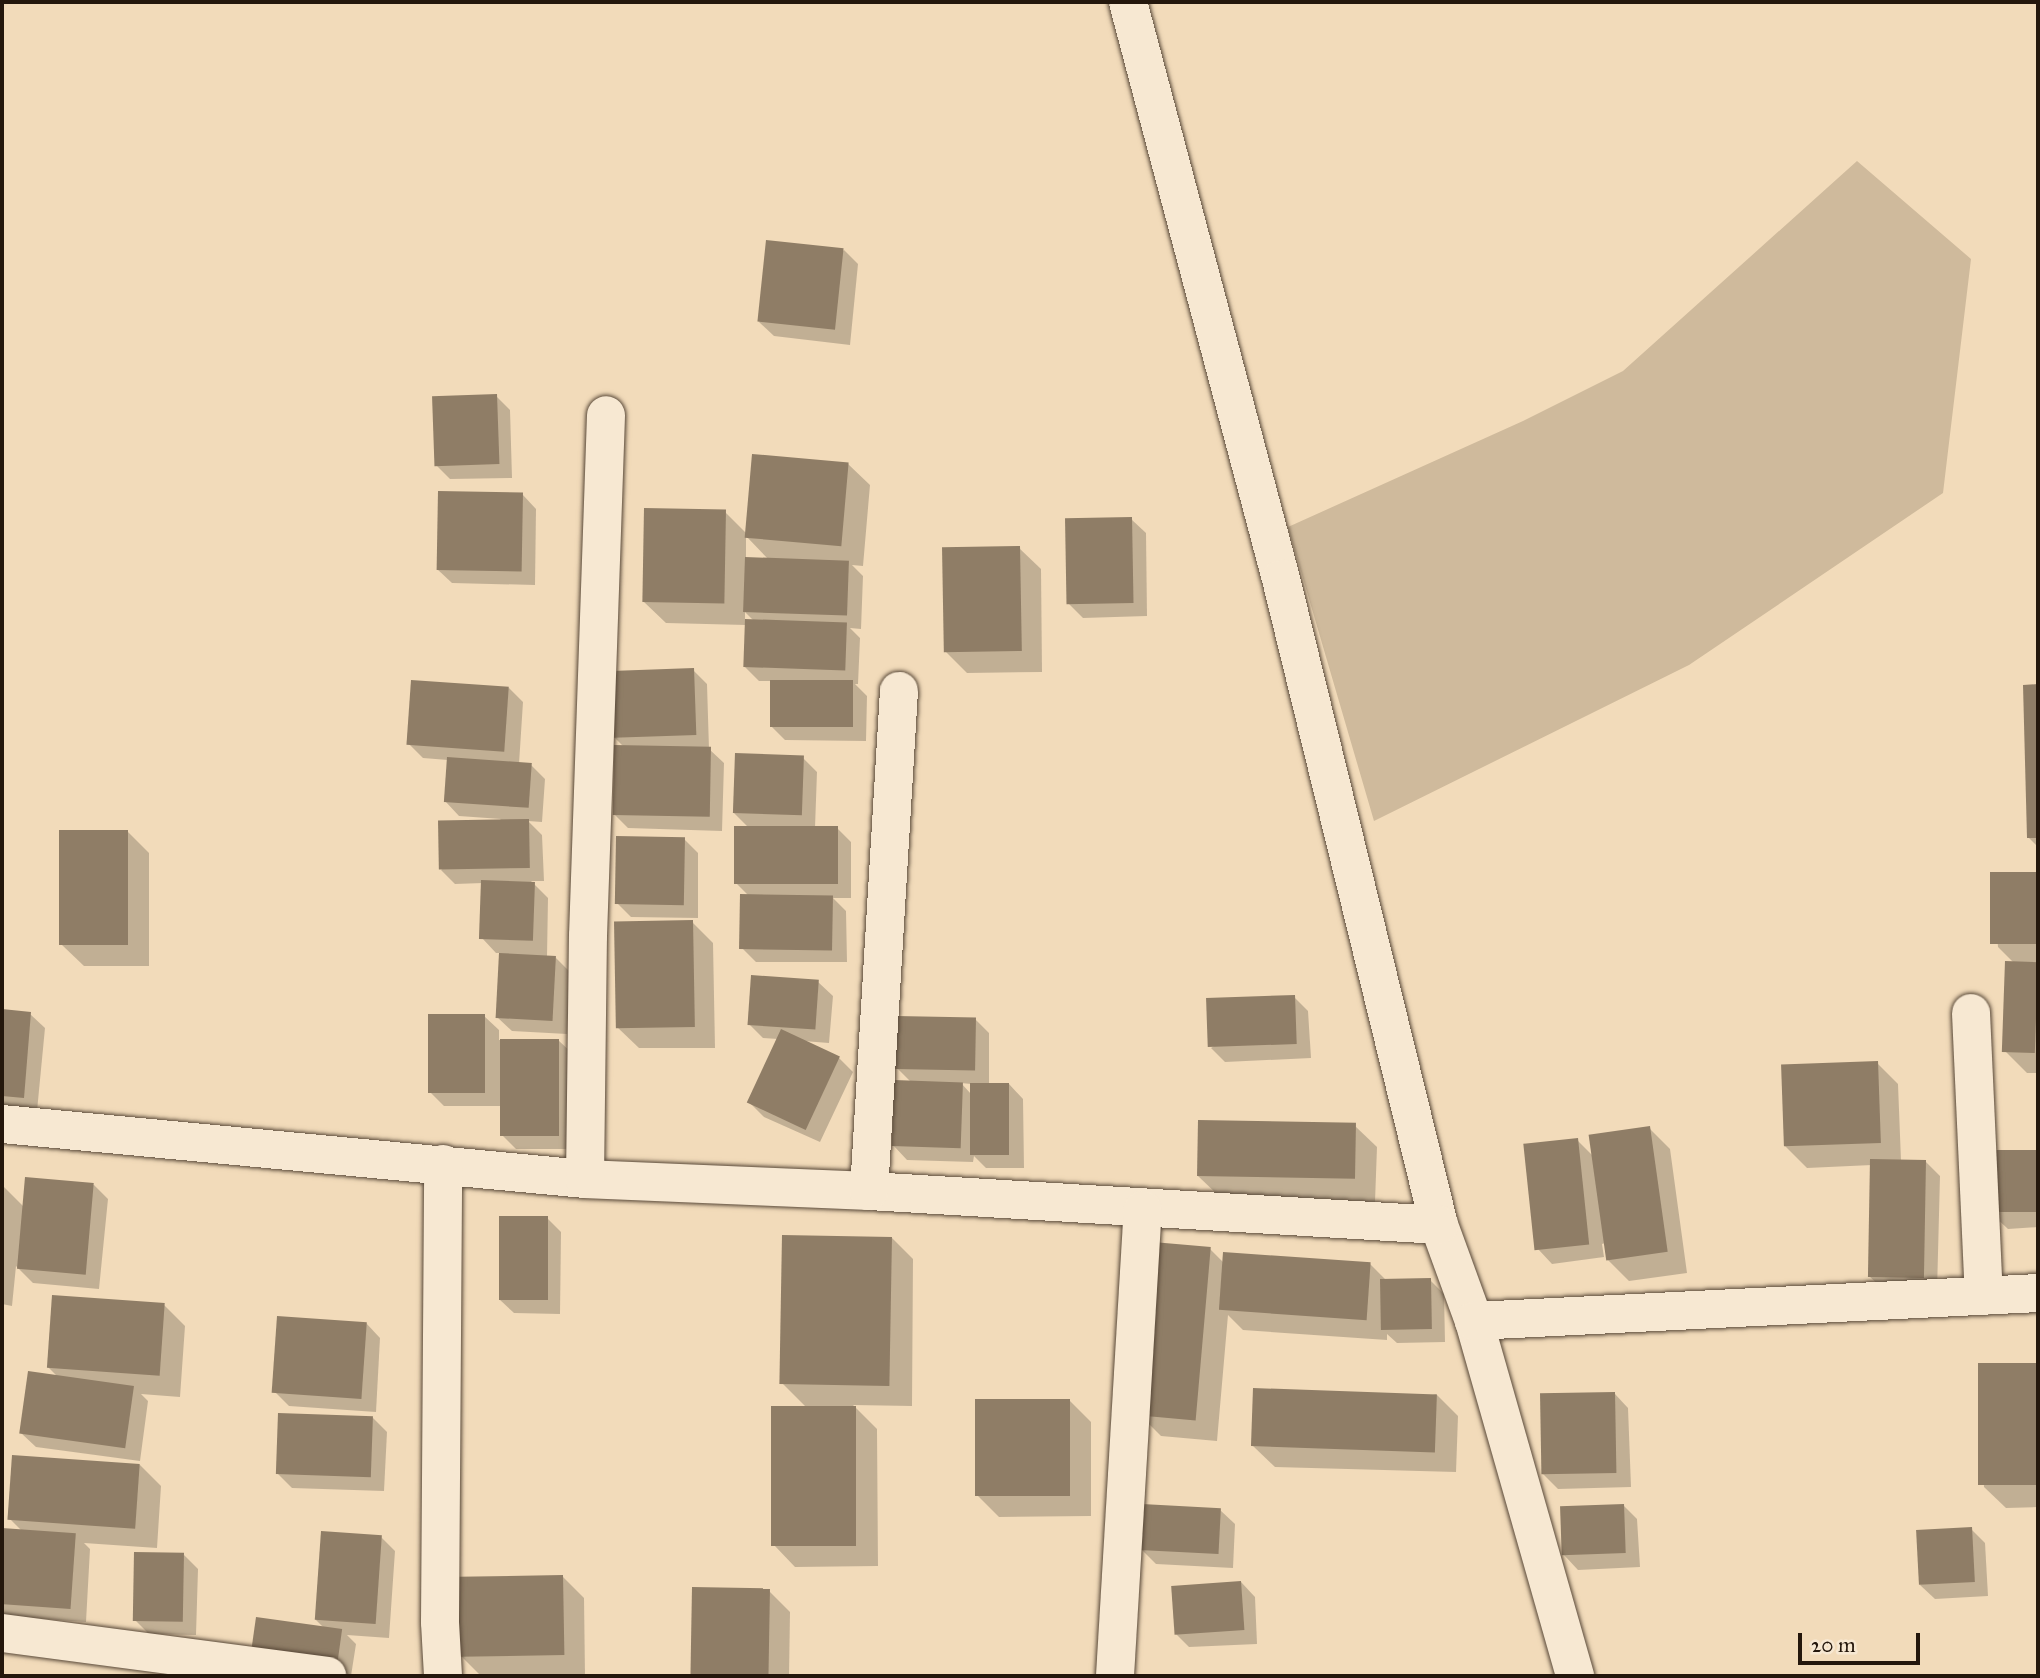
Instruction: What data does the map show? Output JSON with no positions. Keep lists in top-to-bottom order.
{
  "scale_bar": "20 m"
}
